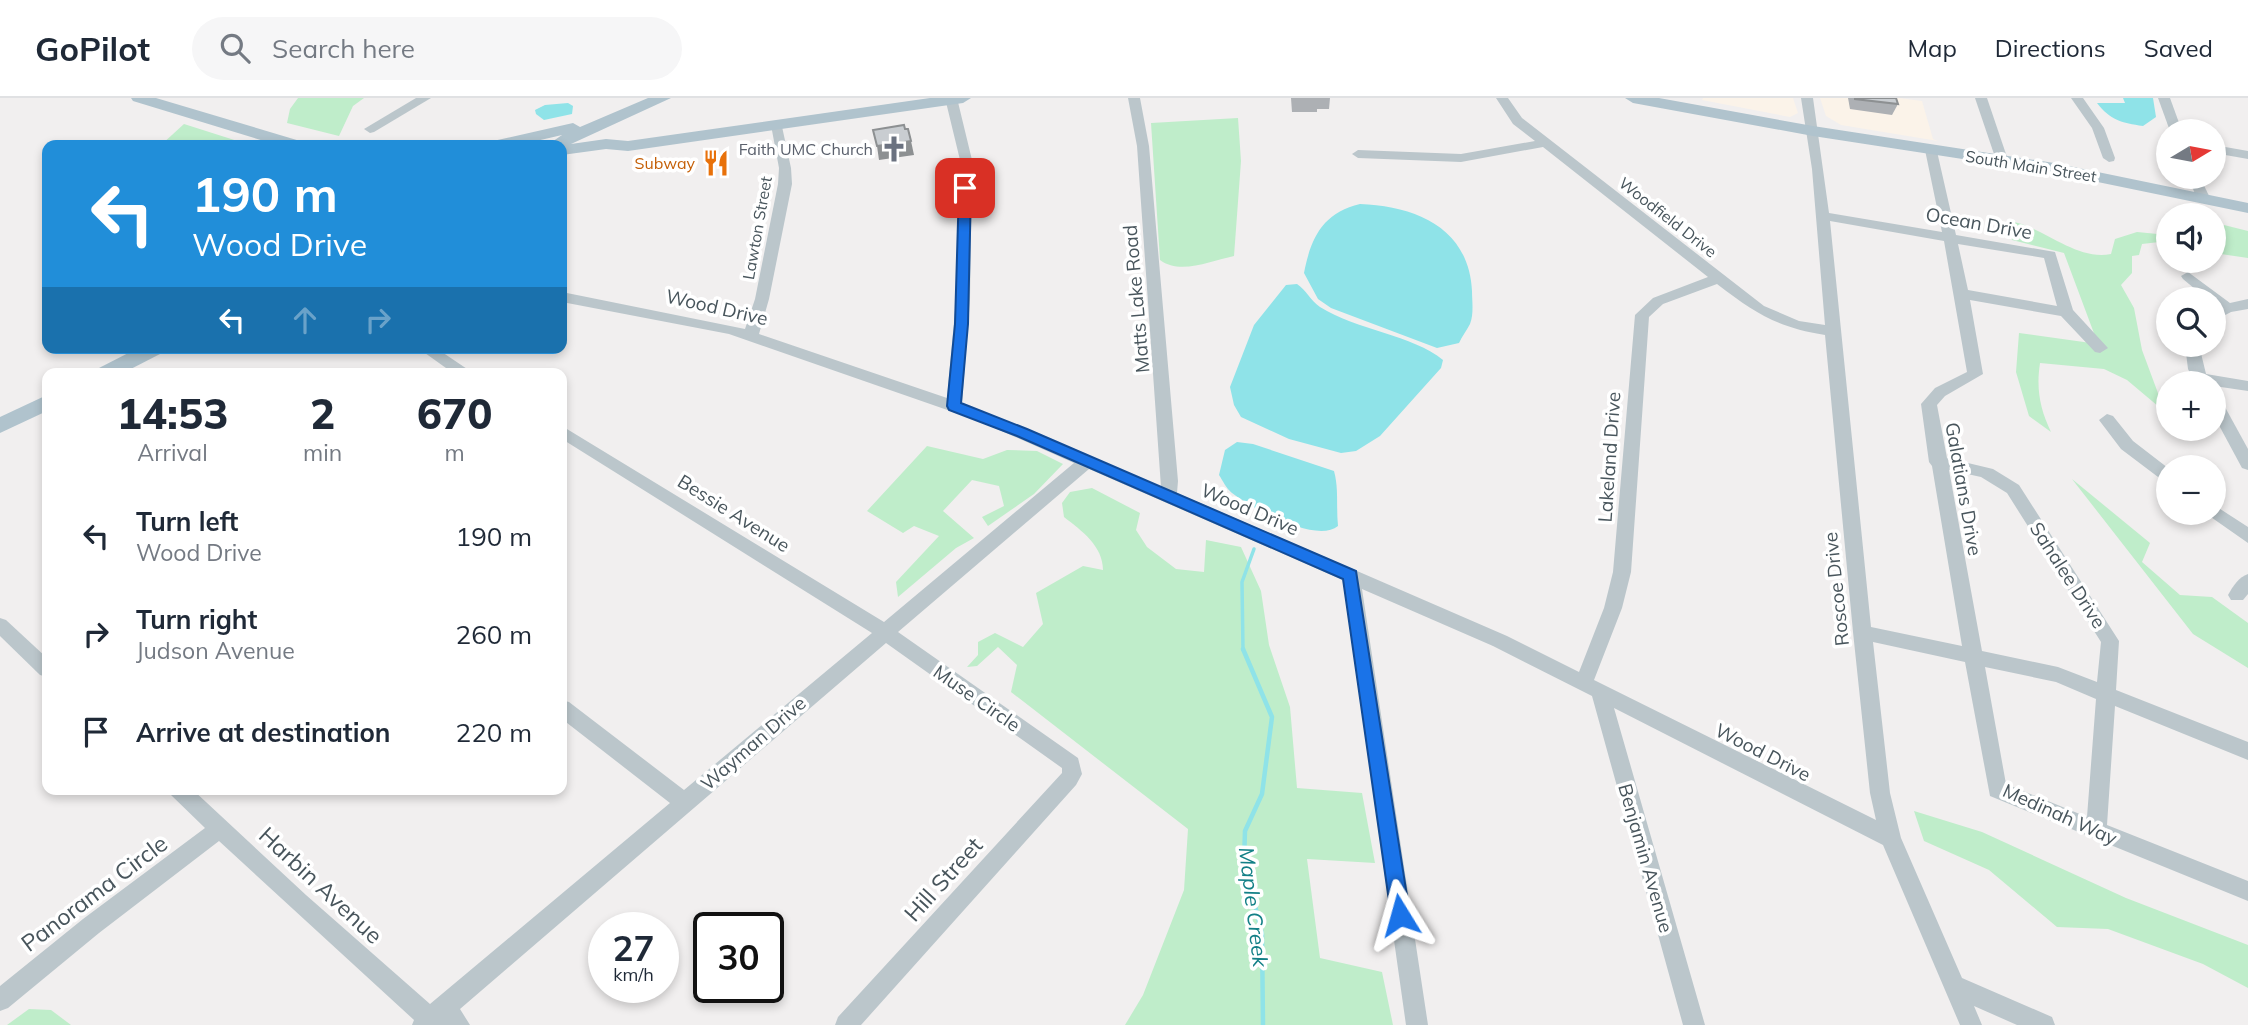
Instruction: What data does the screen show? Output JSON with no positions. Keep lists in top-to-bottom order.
{
  "streets": {
    "main road": ["South Main Street"],
    "street": [
      "Woodfield Drive",
      "Ocean Drive",
      "Lawton Street",
      "Matts Lake Road",
      "Wood Drive",
      "Lakeland Drive",
      "Galatians Drive",
      "Bessie Avenue",
      "Sahalee Drive",
      "Roscoe Drive",
      "Muse Circle",
      "Wayman Drive",
      "Medinah Way",
      "Benjamin Avenue",
      "Hill Street",
      "Harbin Avenue",
      "Panorama Circle"
    ]
  },
  "crossings": [
    ["South Main Street", "Galatians Drive"],
    ["South Main Street", "Roscoe Drive"],
    ["Woodfield Drive", "Lakeland Drive"],
    ["Woodfield Drive", "Roscoe Drive"],
    ["Ocean Drive", "Galatians Drive"],
    ["Ocean Drive", "Roscoe Drive"],
    ["Lawton Street", "Wood Drive"],
    ["Matts Lake Road", "Wood Drive"],
    ["Wood Drive", "Lakeland Drive"],
    ["Wood Drive", "Roscoe Drive"],
    ["Wood Drive", "Wayman Drive"],
    ["Wood Drive", "Benjamin Avenue"],
    ["Lakeland Drive", "Benjamin Avenue"],
    ["Galatians Drive", "Sahalee Drive"],
    ["Galatians Drive", "Medinah Way"],
    ["Bessie Avenue", "Muse Circle"],
    ["Bessie Avenue", "Wayman Drive"],
    ["Sahalee Drive", "Medinah Way"],
    ["Muse Circle", "Wayman Drive"],
    ["Muse Circle", "Hill Street"],
    ["Wayman Drive", "Harbin Avenue"],
    ["Harbin Avenue", "Panorama Circle"]
  ],
  "water": ["Maple Creek"],
  "places": {
    "church": ["Faith UMC Church"],
    "restaurant": ["Subway"]
  },
  "north": "right",
  "page": {
    "header": "GoPilot",
    "search": "Search here",
    "nav": ["Map", "Directions", "Saved"],
    "map_buttons": ["+", "−"],
    "turn": ["190 m", "Wood Drive"],
    "eta": [
      "14:53",
      "Arrival",
      "2",
      "min",
      "670",
      "m"
    ],
    "list": [
      {
        "name": "Turn left",
        "note": "Wood Drive",
        "value": "190 m"
      },
      {
        "name": "Turn right",
        "note": "Judson Avenue",
        "value": "260 m"
      },
      {
        "name": "Arrive at destination",
        "value": "220 m"
      }
    ],
    "speed": "27 km/h",
    "limit": "30"
  }
}
